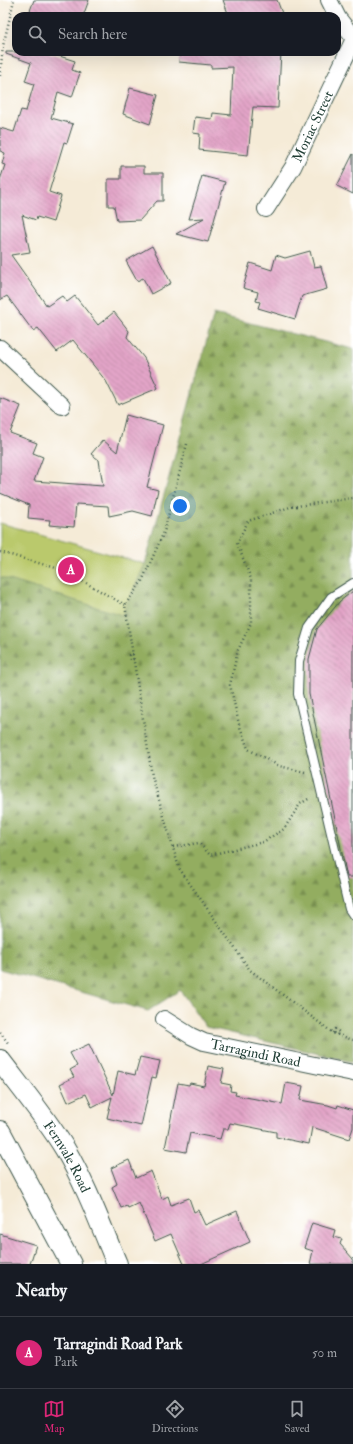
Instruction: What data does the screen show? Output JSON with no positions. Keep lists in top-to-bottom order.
{
  "streets": {
    "street": ["Moriac Street", "Tarragindi Road", "Fernvale Road"]
  },
  "page": {
    "search": "Search here",
    "pins": "A",
    "heading": "Nearby",
    "list": [
      {
        "mark": "A",
        "name": "Tarragindi Road Park",
        "note": "Park",
        "value": "50 m"
      }
    ],
    "nav": ["Map", "Directions", "Saved"]
  }
}
